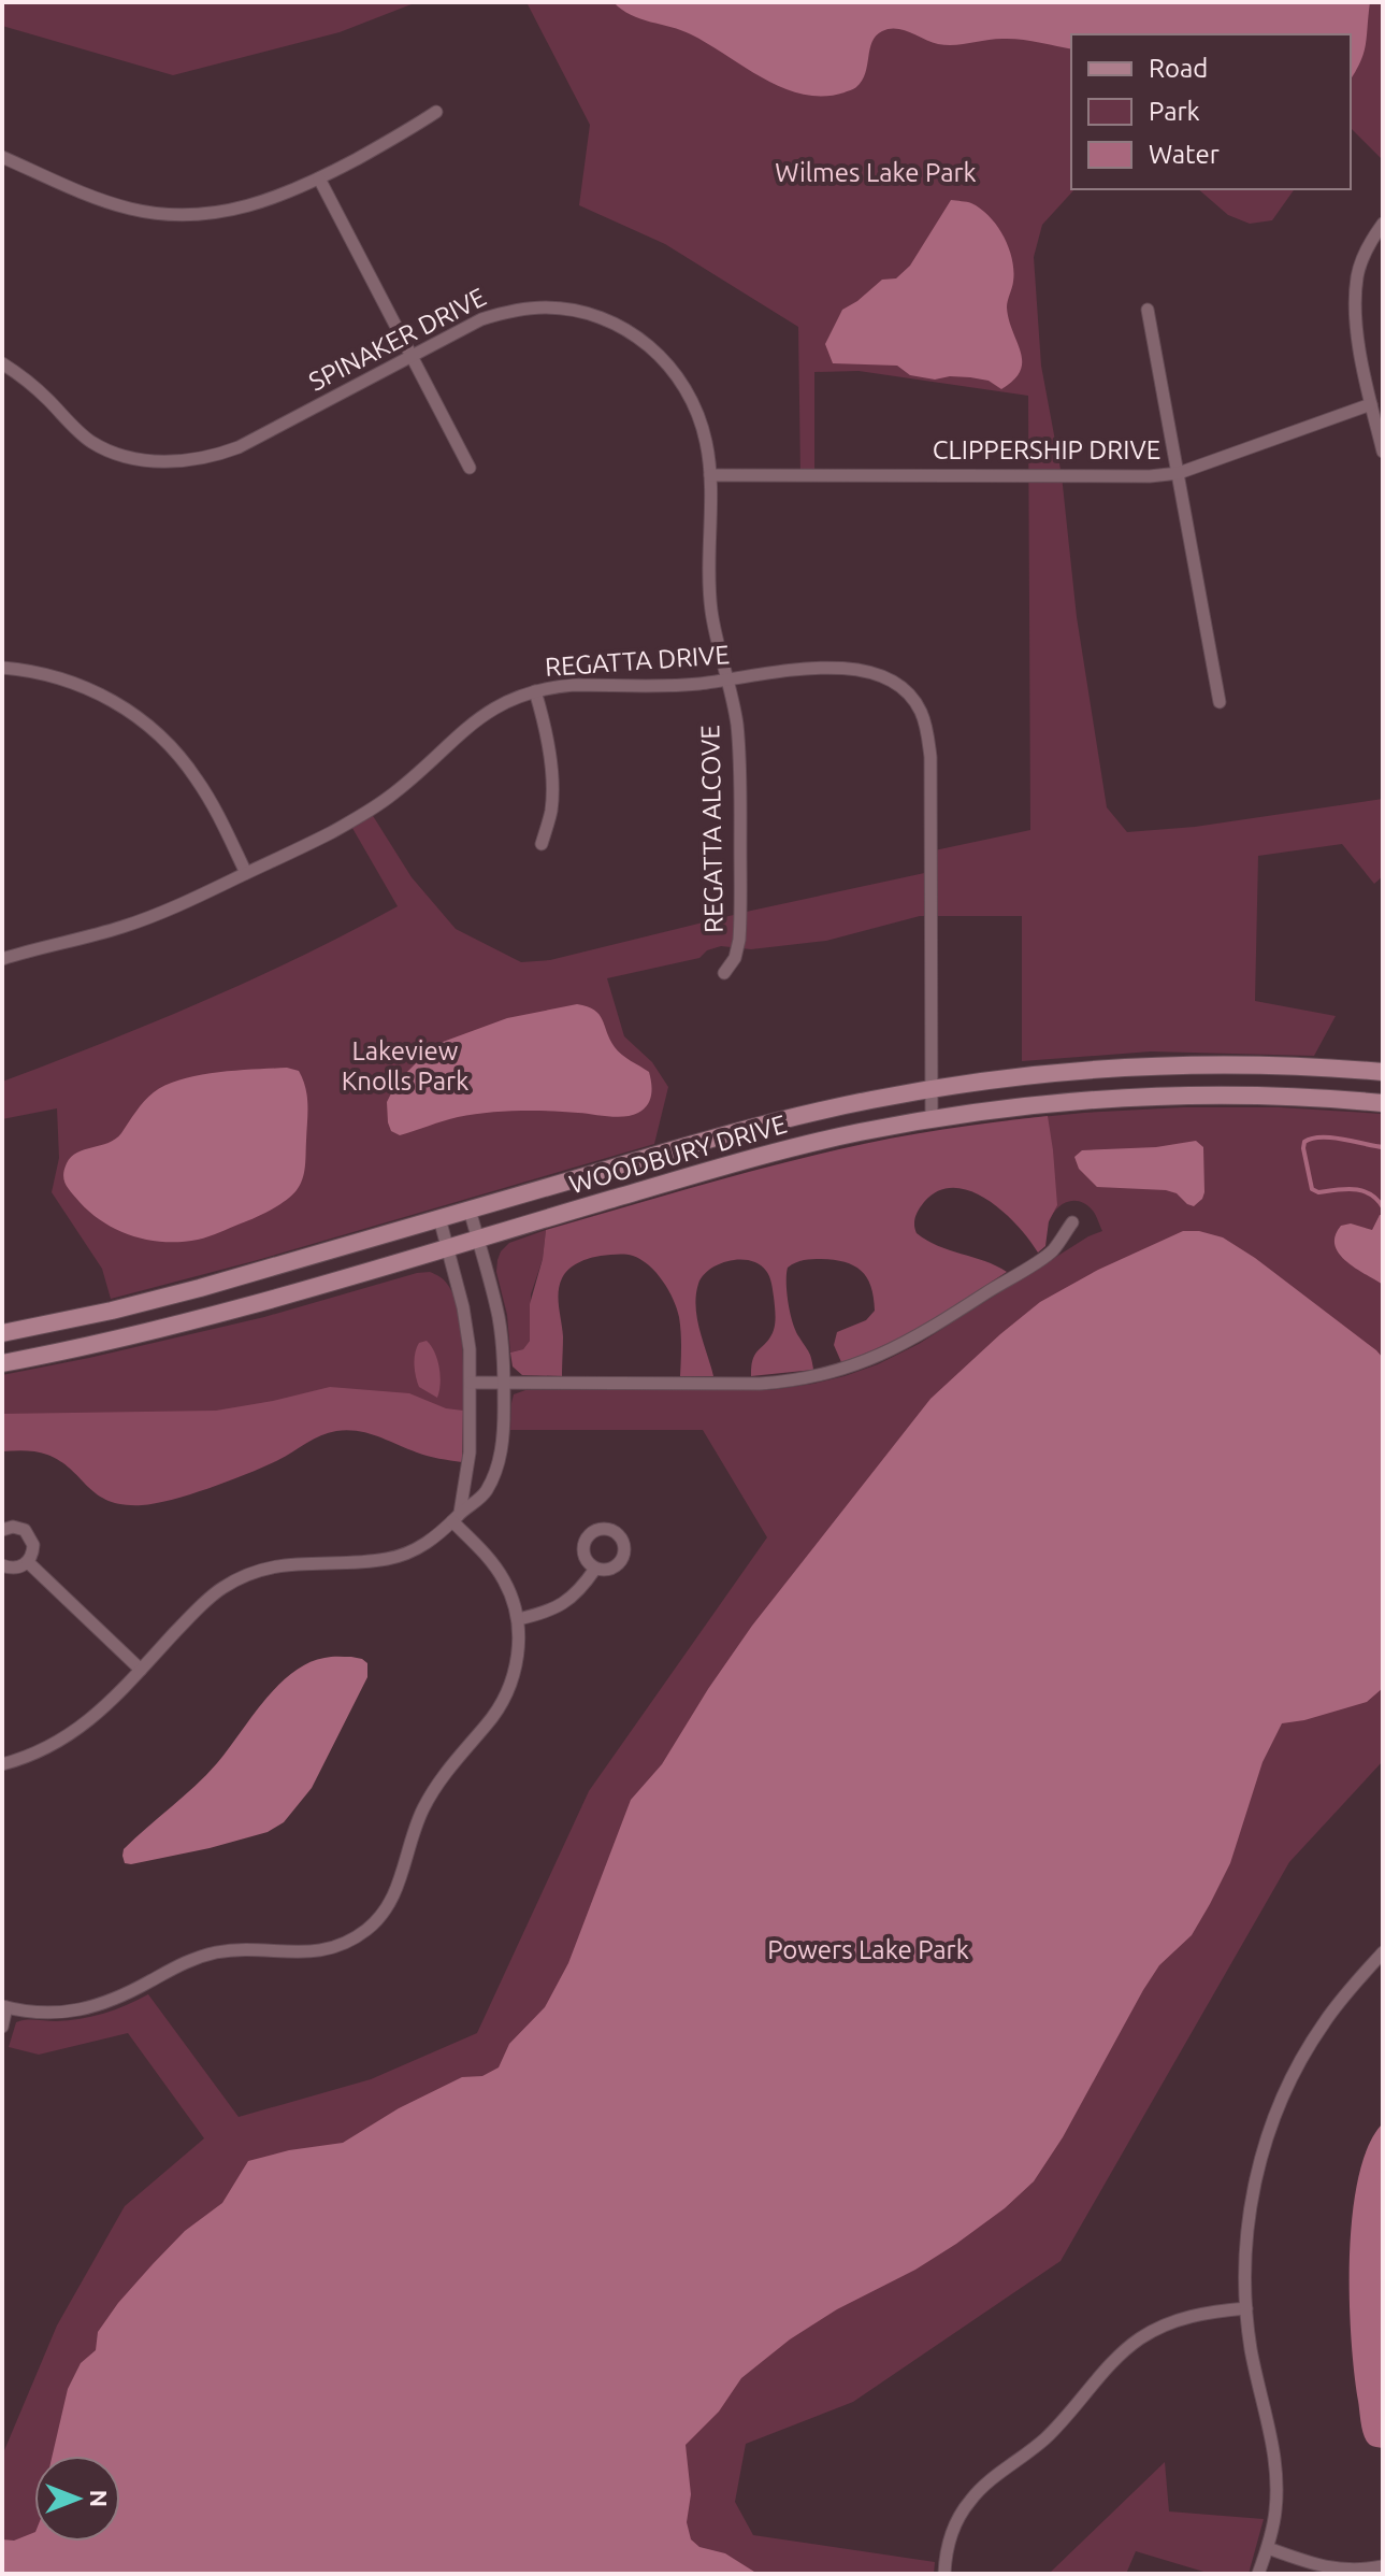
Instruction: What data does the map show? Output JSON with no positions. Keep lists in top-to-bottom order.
{
  "streets": {
    "main road": ["WOODBURY DRIVE"],
    "street": [
      "SPINAKER DRIVE",
      "CLIPPERSHIP DRIVE",
      "REGATTA DRIVE",
      "REGATTA ALCOVE"
    ]
  },
  "crossings": [
    ["SPINAKER DRIVE", "CLIPPERSHIP DRIVE"],
    ["SPINAKER DRIVE", "REGATTA DRIVE"],
    ["SPINAKER DRIVE", "REGATTA ALCOVE"],
    ["REGATTA DRIVE", "REGATTA ALCOVE"],
    ["REGATTA DRIVE", "WOODBURY DRIVE"]
  ],
  "parks": ["Wilmes Lake Park", "Lakeview Knolls Park", "Powers Lake Park"],
  "legend": ["Road", "Park", "Water"],
  "north": "right"
}
